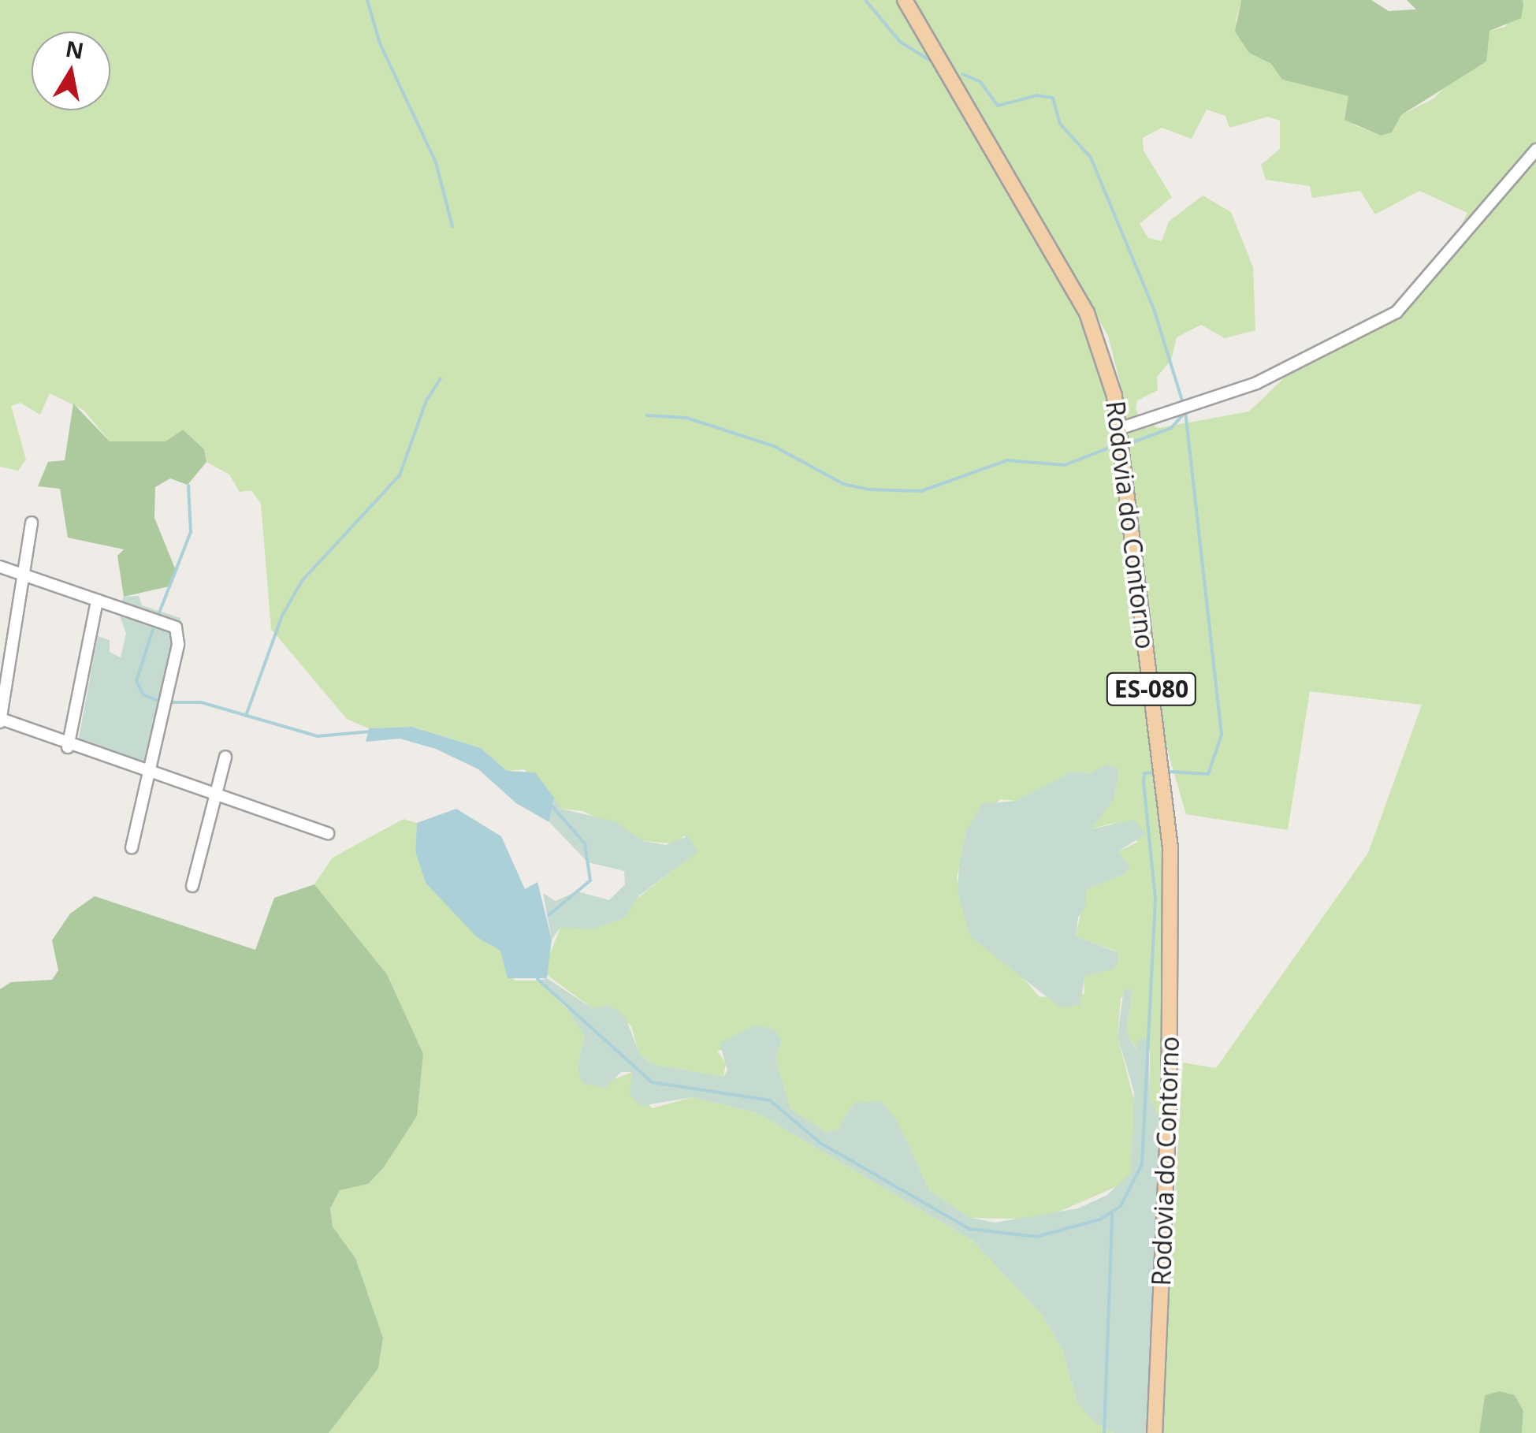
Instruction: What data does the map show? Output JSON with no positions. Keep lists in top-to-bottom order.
{
  "streets": {
    "main road": ["Rodovia do Contorno", "ES-080"]
  },
  "north": "top"
}
